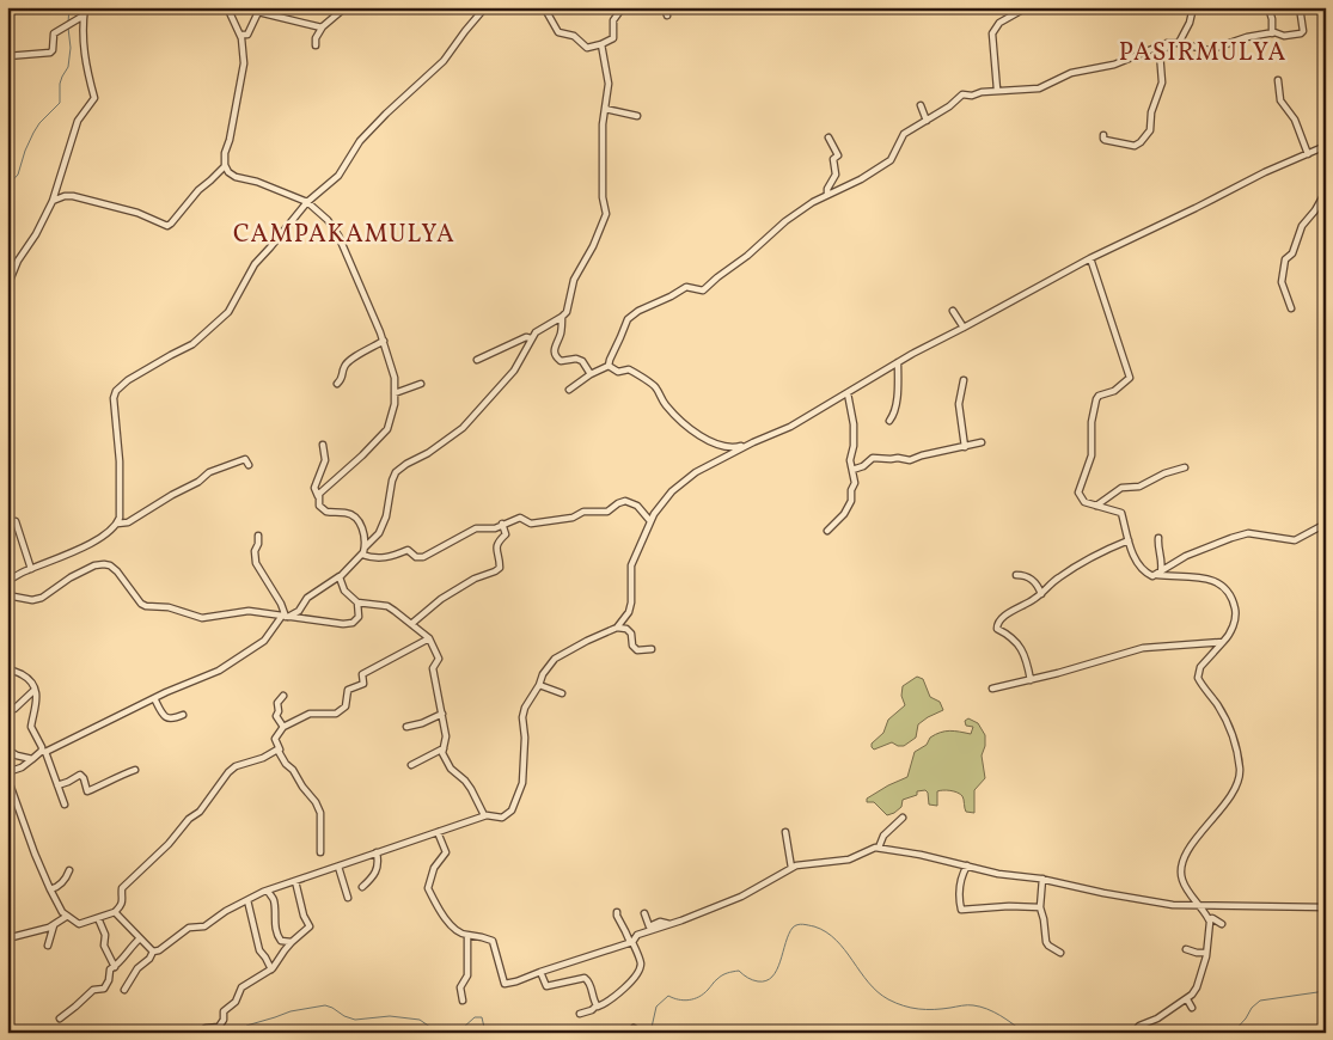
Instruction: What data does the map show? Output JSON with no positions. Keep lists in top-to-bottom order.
{
  "districts": ["PASIRMULYA", "CAMPAKAMULYA"]
}
